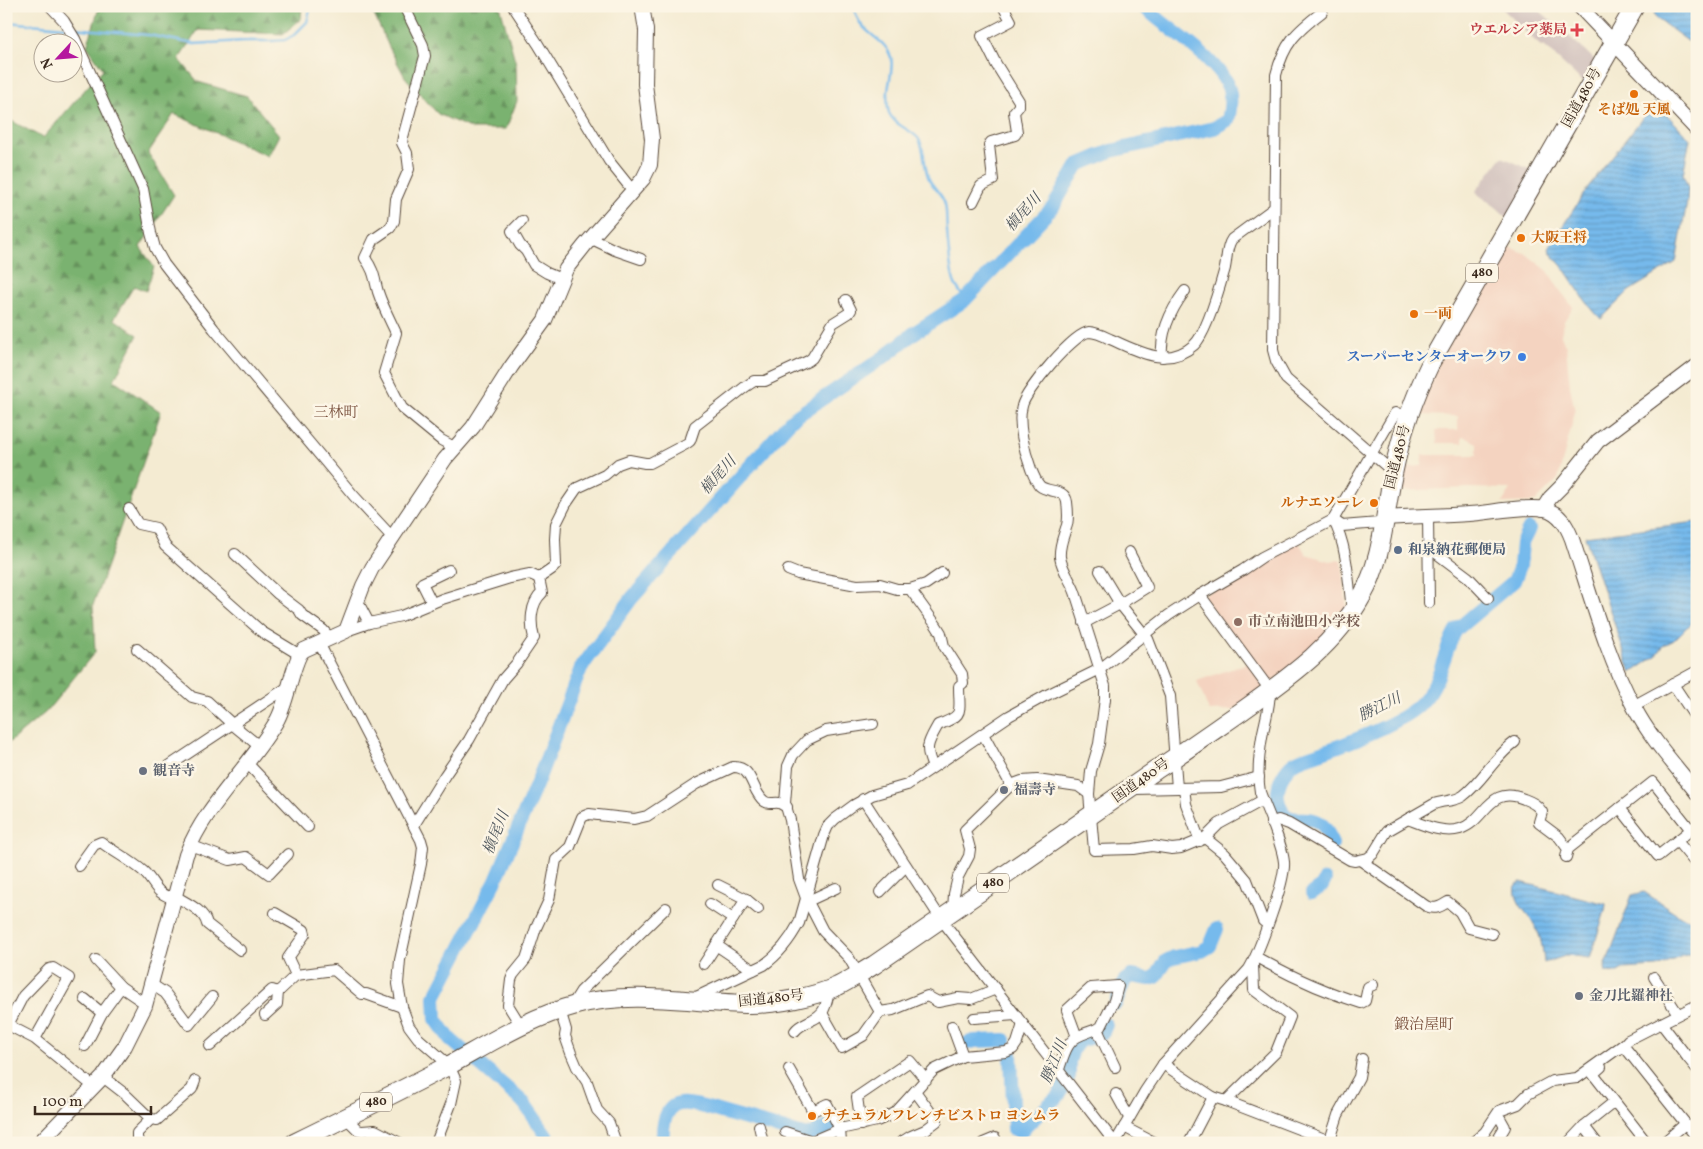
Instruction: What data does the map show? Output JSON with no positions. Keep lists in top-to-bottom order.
{
  "streets": {
    "highway": ["国道480号", "480"]
  },
  "districts": ["三林町", "鍛治屋町"],
  "water": ["槇尾川", "勝江川"],
  "places": {
    "health": ["ウエルシア薬局"],
    "other": [
      "そば処 天風",
      "大阪王将",
      "一両",
      "スーパーセンターオークワ",
      "ルナエソーレ",
      "和泉納花郵便局",
      "市立南池田小学校",
      "観音寺",
      "福壽寺",
      "金刀比羅神社",
      "ナチュラルフレンチビストロ ヨシムラ"
    ]
  },
  "scale_bar": "100 m",
  "north": "bottom left"
}
